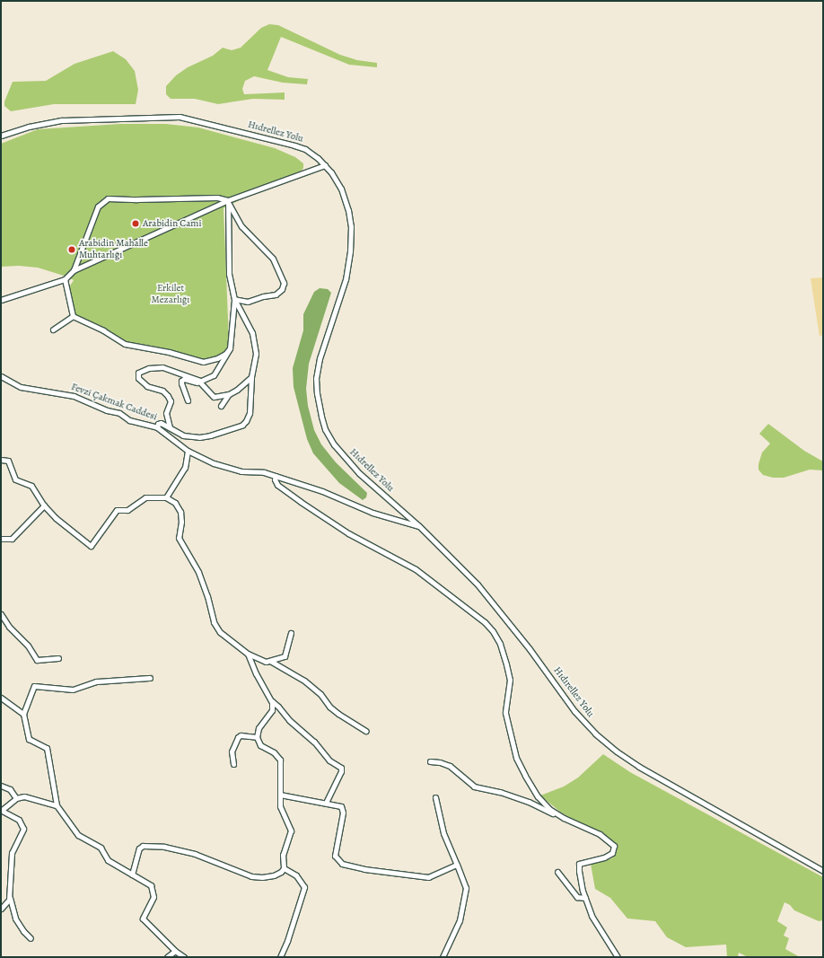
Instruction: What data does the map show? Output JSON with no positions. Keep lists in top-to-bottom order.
{
  "streets": {
    "street": ["Hıdrellez Yolu", "Fevzi Çakmak Caddesi", "Hıdırellez Yolu"]
  },
  "crossings": [
    ["Hıdrellez Yolu", "Fevzi Çakmak Caddesi"],
    ["Hıdrellez Yolu", "Hıdırellez Yolu"],
    ["Fevzi Çakmak Caddesi", "Hıdırellez Yolu"]
  ],
  "parks": ["Erkilet Mezarlığı"],
  "places": ["Arabidin Cami", "Arabidin Mahalle Muhtarlığı"]
}
